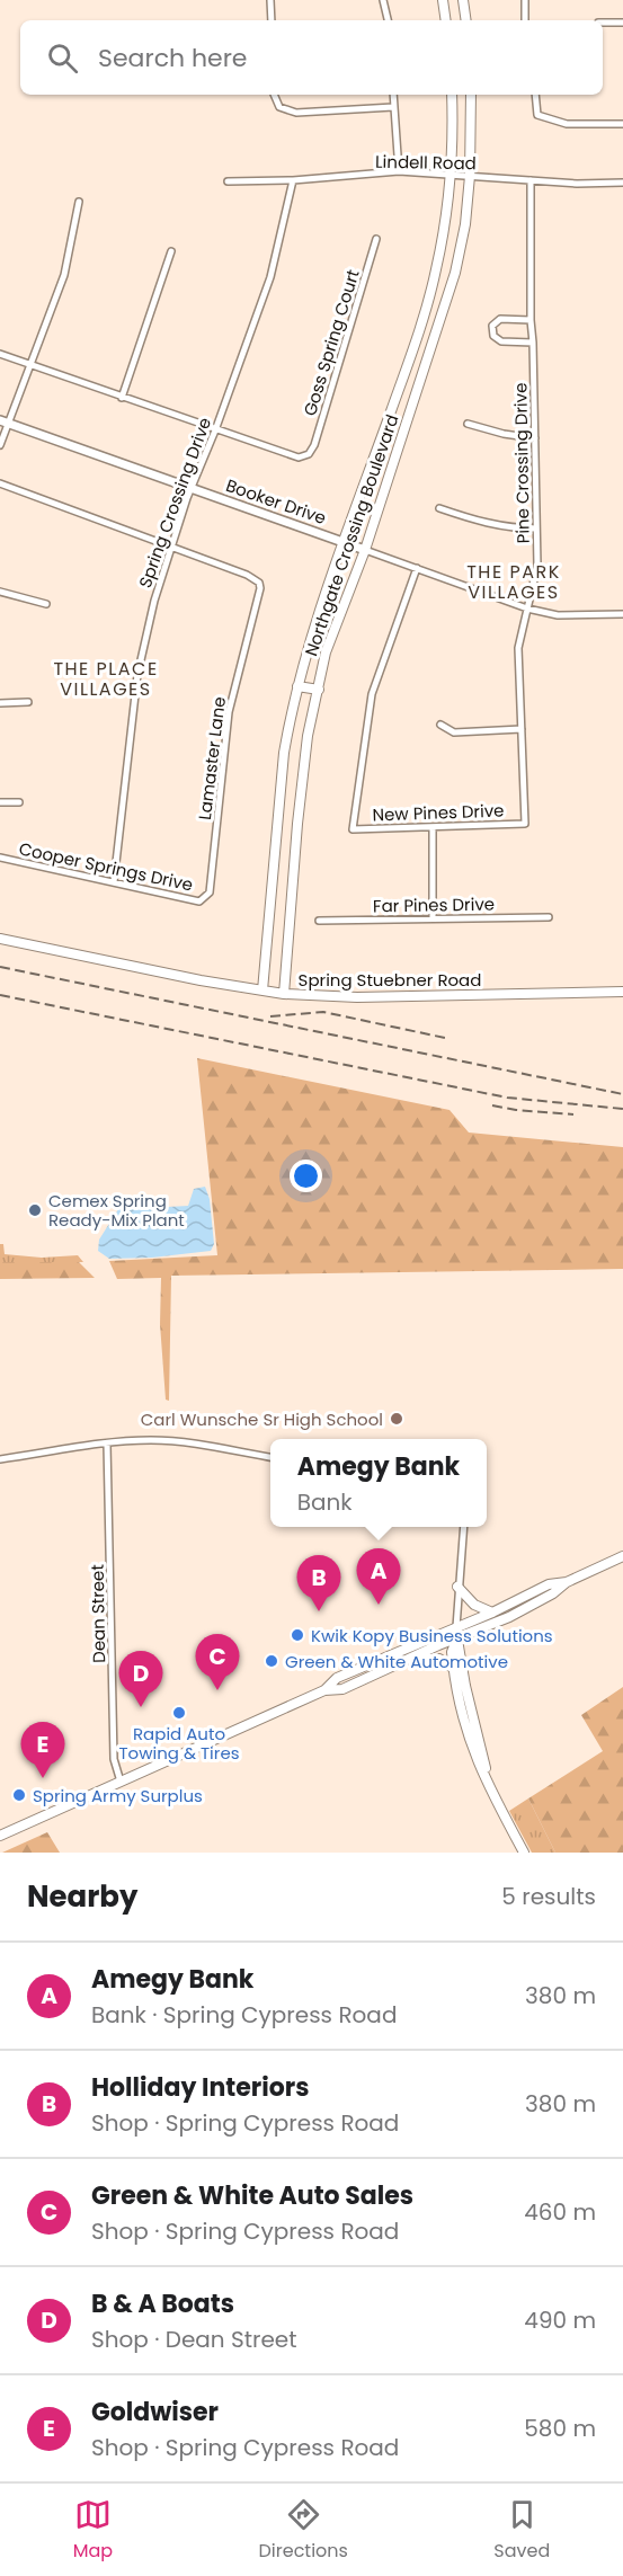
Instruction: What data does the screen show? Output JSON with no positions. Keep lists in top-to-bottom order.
{
  "streets": {
    "main road": ["Northgate Crossing Boulevard", "Spring Stuebner Road"],
    "street": [
      "Lindell Road",
      "Goss Spring Court",
      "Pine Crossing Drive",
      "Booker Drive",
      "Spring Crossing Drive",
      "Lamaster Lane",
      "New Pines Drive",
      "Cooper Springs Drive",
      "Far Pines Drive",
      "Dean Street"
    ]
  },
  "crossings": [
    ["Lindell Road", "Pine Crossing Drive"],
    ["Lindell Road", "Spring Crossing Drive"],
    ["Lindell Road", "Northgate Crossing Boulevard"],
    ["Goss Spring Court", "Spring Crossing Drive"],
    ["Pine Crossing Drive", "Booker Drive"],
    ["Pine Crossing Drive", "New Pines Drive"],
    ["Booker Drive", "Spring Crossing Drive"],
    ["Booker Drive", "Northgate Crossing Boulevard"],
    ["Booker Drive", "New Pines Drive"],
    ["Spring Crossing Drive", "Lamaster Lane"],
    ["Spring Crossing Drive", "Cooper Springs Drive"],
    ["Northgate Crossing Boulevard", "Spring Stuebner Road"],
    ["Lamaster Lane", "Cooper Springs Drive"]
  ],
  "districts": ["THE PARK VILLAGES", "THE PLACE VILLAGES"],
  "places": [
    "Cemex Spring Ready-Mix Plant",
    "Carl Wunsche Sr High School",
    "Kwik Kopy Business Solutions",
    "Green & White Automotive",
    "Rapid Auto Towing & Tires",
    "Spring Army Surplus"
  ],
  "page": {
    "search": "Search here",
    "popup": ["Amegy Bank", "Bank"],
    "pins": [
      "A",
      "B",
      "C",
      "D",
      "E"
    ],
    "heading": ["Nearby", "5 results"],
    "list": [
      {
        "mark": "A",
        "name": "Amegy Bank",
        "note": "Bank · Spring Cypress Road",
        "value": "380 m"
      },
      {
        "mark": "B",
        "name": "Holliday Interiors",
        "note": "Shop · Spring Cypress Road",
        "value": "380 m"
      },
      {
        "mark": "C",
        "name": "Green & White Auto Sales",
        "note": "Shop · Spring Cypress Road",
        "value": "460 m"
      },
      {
        "mark": "D",
        "name": "B & A Boats",
        "note": "Shop · Dean Street",
        "value": "490 m"
      },
      {
        "mark": "E",
        "name": "Goldwiser",
        "note": "Shop · Spring Cypress Road",
        "value": "580 m"
      }
    ],
    "nav": ["Map", "Directions", "Saved"]
  }
}
